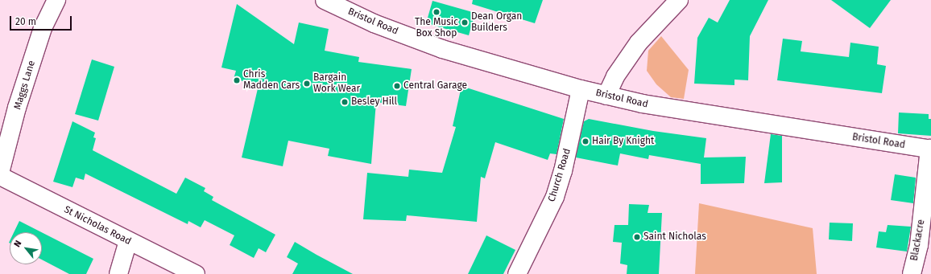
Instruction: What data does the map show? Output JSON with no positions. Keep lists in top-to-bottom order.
{
  "streets": {
    "main road": [
      "Bristol Road",
      "Maggs Lane",
      "Church Road",
      "St Nicholas Road",
      "Blackacre"
    ]
  },
  "crossings": [
    ["Bristol Road", "Church Road"],
    ["Bristol Road", "Blackacre"]
  ],
  "places": [
    "The Music Box Shop",
    "Dean Organ Builders",
    "Chris Madden Cars",
    "Bargain Work Wear",
    "Central Garage",
    "Besley Hill",
    "Hair By Knight",
    "Saint Nicholas"
  ],
  "scale_bar": "20 m",
  "north": "top left"
}
